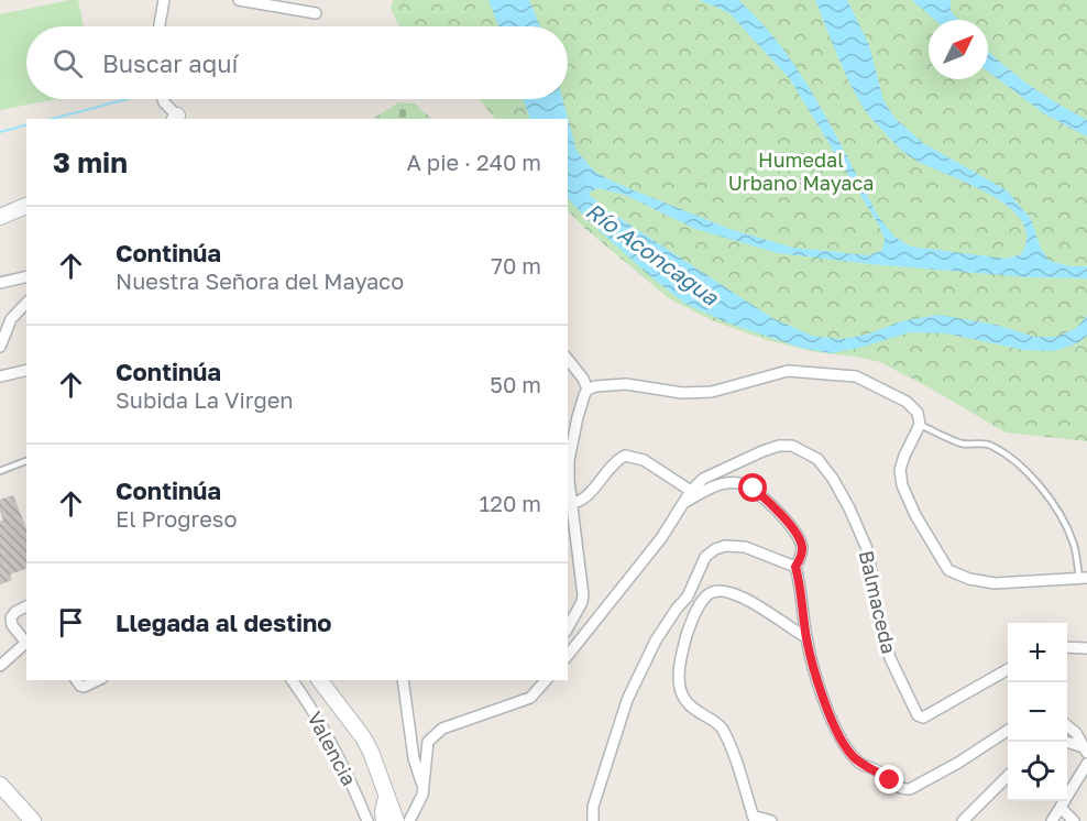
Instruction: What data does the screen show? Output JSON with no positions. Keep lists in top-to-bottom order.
{
  "streets": {
    "street": ["Balmaceda", "Valencia"]
  },
  "water": ["Río Aconcagua"],
  "parks": ["Humedal Urbano Mayaca"],
  "north": "top right",
  "page": {
    "search": "Buscar aquí",
    "heading": ["3 min", "A pie · 240 m"],
    "list": [
      ["Continúa", "Nuestra Señora del Mayaco", "70 m"],
      ["Continúa", "Subida La Virgen", "50 m"],
      ["Continúa", "El Progreso", "120 m"],
      "Llegada al destino"
    ],
    "map_buttons": ["+", "−"]
  }
}
